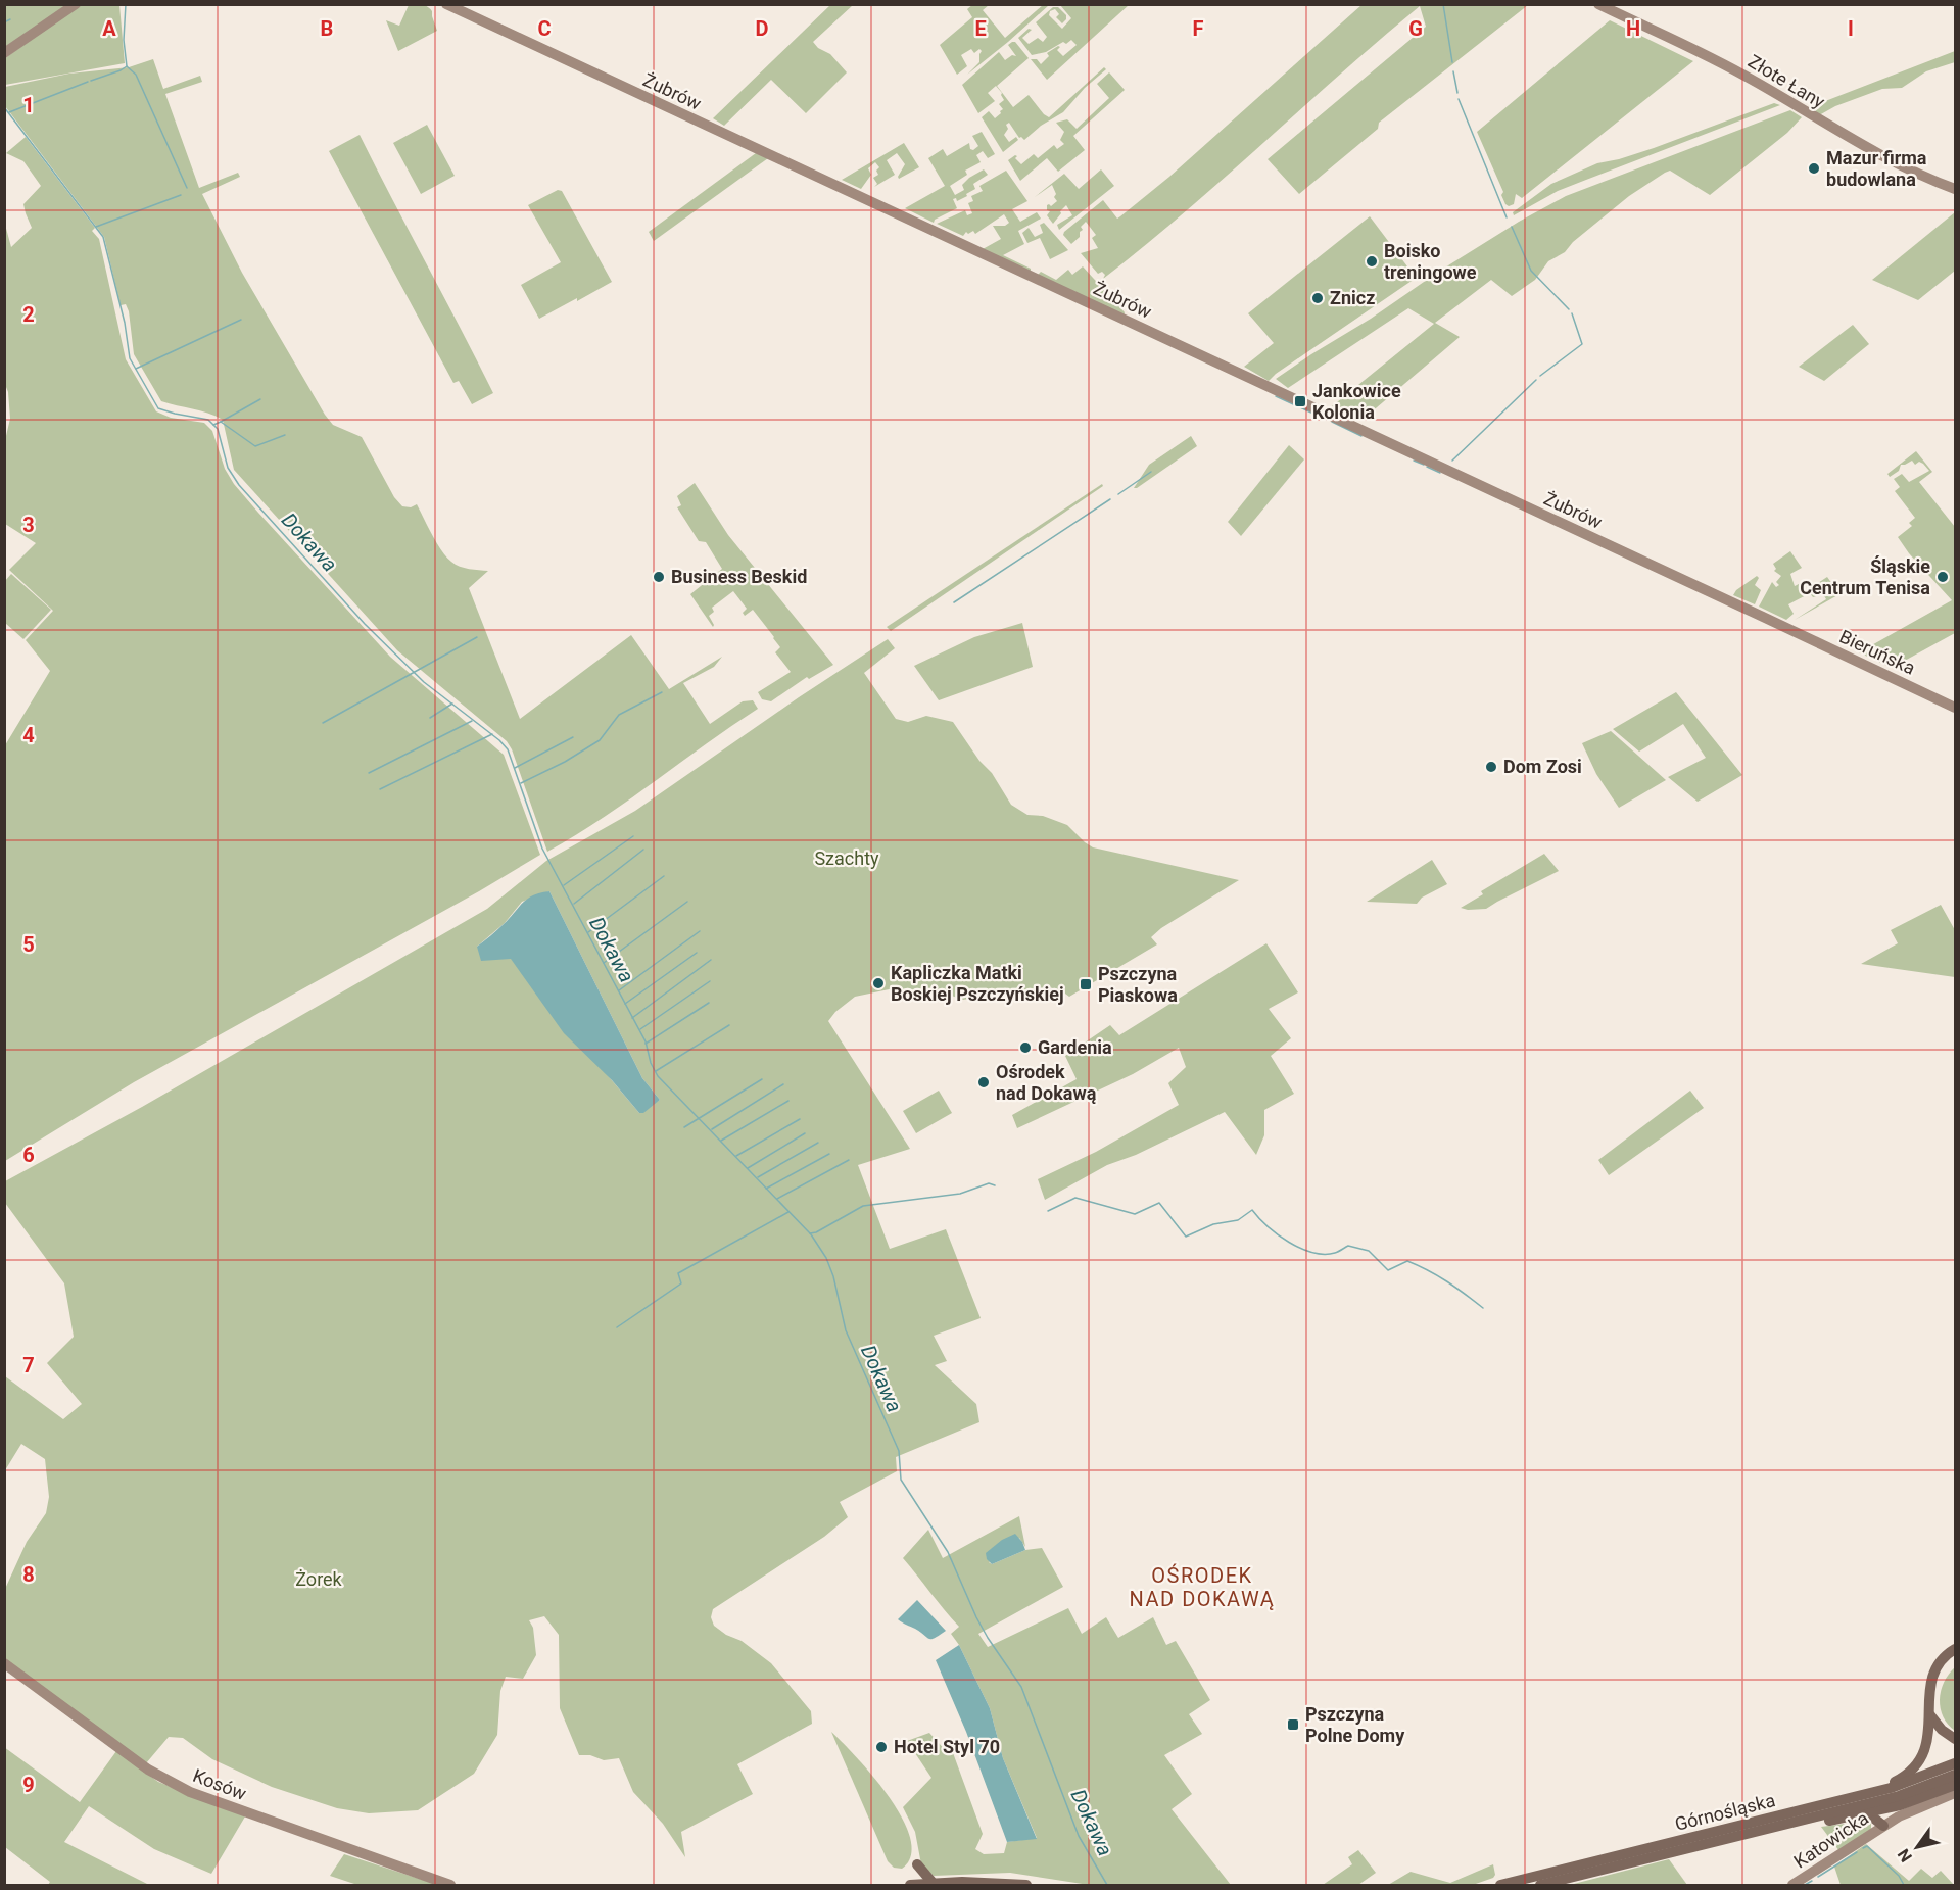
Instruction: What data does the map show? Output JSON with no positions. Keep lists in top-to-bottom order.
{
  "streets": {
    "main road": [
      "Złote Łany",
      "Żubrów",
      "Bieruńska",
      "Kosów",
      "Górnośląska",
      "Katowicka"
    ]
  },
  "crossings": [
    ["Żubrów", "Bieruńska"]
  ],
  "districts": ["OŚRODEK NAD DOKAWĄ"],
  "water": ["Dokawa"],
  "parks": ["Szachty", "Żorek"],
  "places": {
    "other": [
      "Mazur firma budowlana",
      "Boisko treningowe",
      "Znicz",
      "Business Beskid",
      "Śląskie Centrum Tenisa",
      "Dom Zosi",
      "Kapliczka Matki Boskiej Pszczyńskiej",
      "Gardenia",
      "Ośrodek nad Dokawą",
      "Hotel Styl 70"
    ],
    "transit": ["Jankowice Kolonia", "Pszczyna Piaskowa", "Pszczyna Polne Domy"]
  },
  "north": "bottom left",
  "grid": {
    "columns": [
      "A",
      "B",
      "C",
      "D",
      "E",
      "F",
      "G",
      "H",
      "I"
    ],
    "rows": [
      "1",
      "2",
      "3",
      "4",
      "5",
      "6",
      "7",
      "8",
      "9"
    ]
  }
}
